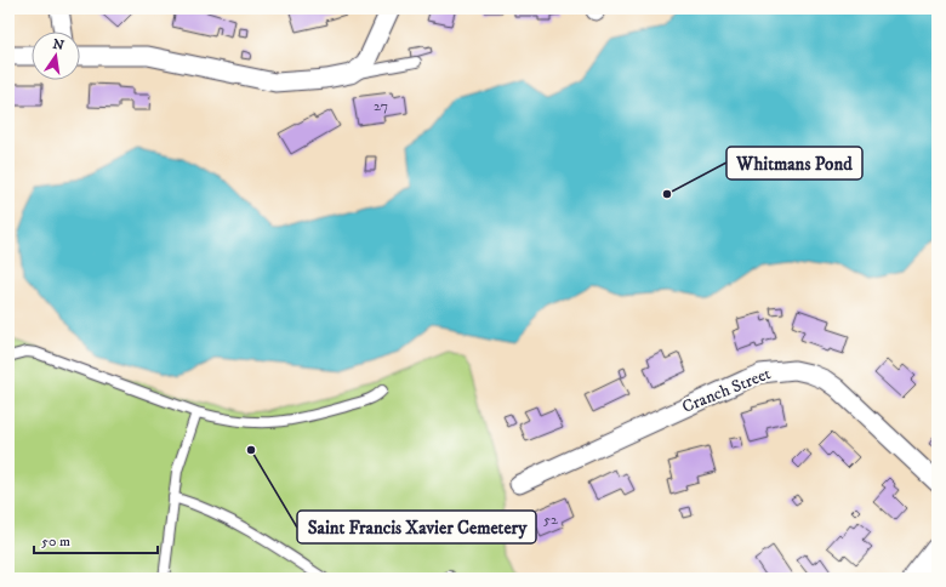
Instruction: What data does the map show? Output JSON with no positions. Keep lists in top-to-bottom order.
{
  "streets": {
    "street": ["Cranch Street"]
  },
  "places": ["Whitmans Pond", "Saint Francis Xavier Cemetery"],
  "house_numbers": ["27", "52"],
  "scale_bar": "50 m",
  "north": "top"
}
